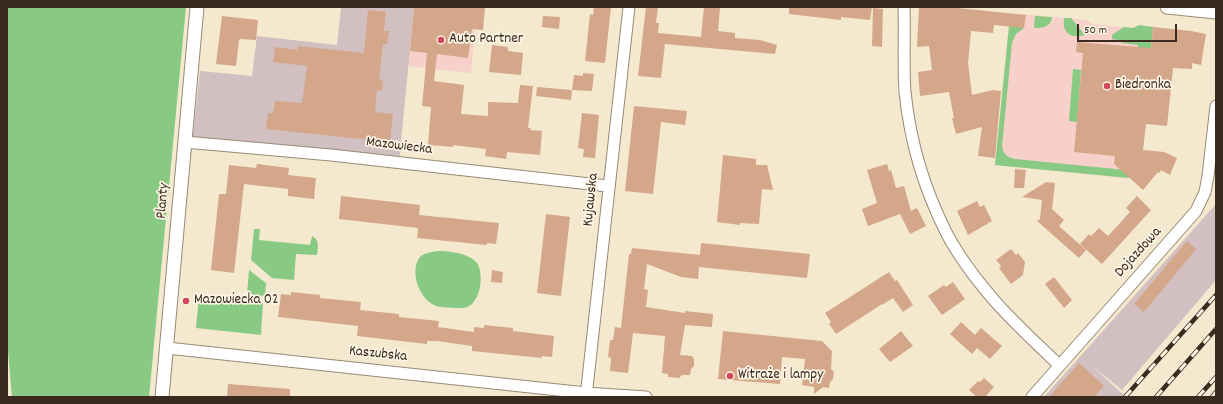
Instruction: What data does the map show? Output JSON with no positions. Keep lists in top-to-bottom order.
{
  "streets": {
    "street": [
      "Mazowiecka",
      "Kujawska",
      "Planty",
      "Dojazdowa",
      "Kaszubska"
    ]
  },
  "crossings": [
    ["Mazowiecka", "Kujawska"],
    ["Mazowiecka", "Planty"],
    ["Kujawska", "Kaszubska"],
    ["Planty", "Kaszubska"]
  ],
  "places": [
    "Auto Partner",
    "Biedronka",
    "Mazowiecka 02",
    "Witraże i lampy"
  ],
  "scale_bar": "50 m"
}
